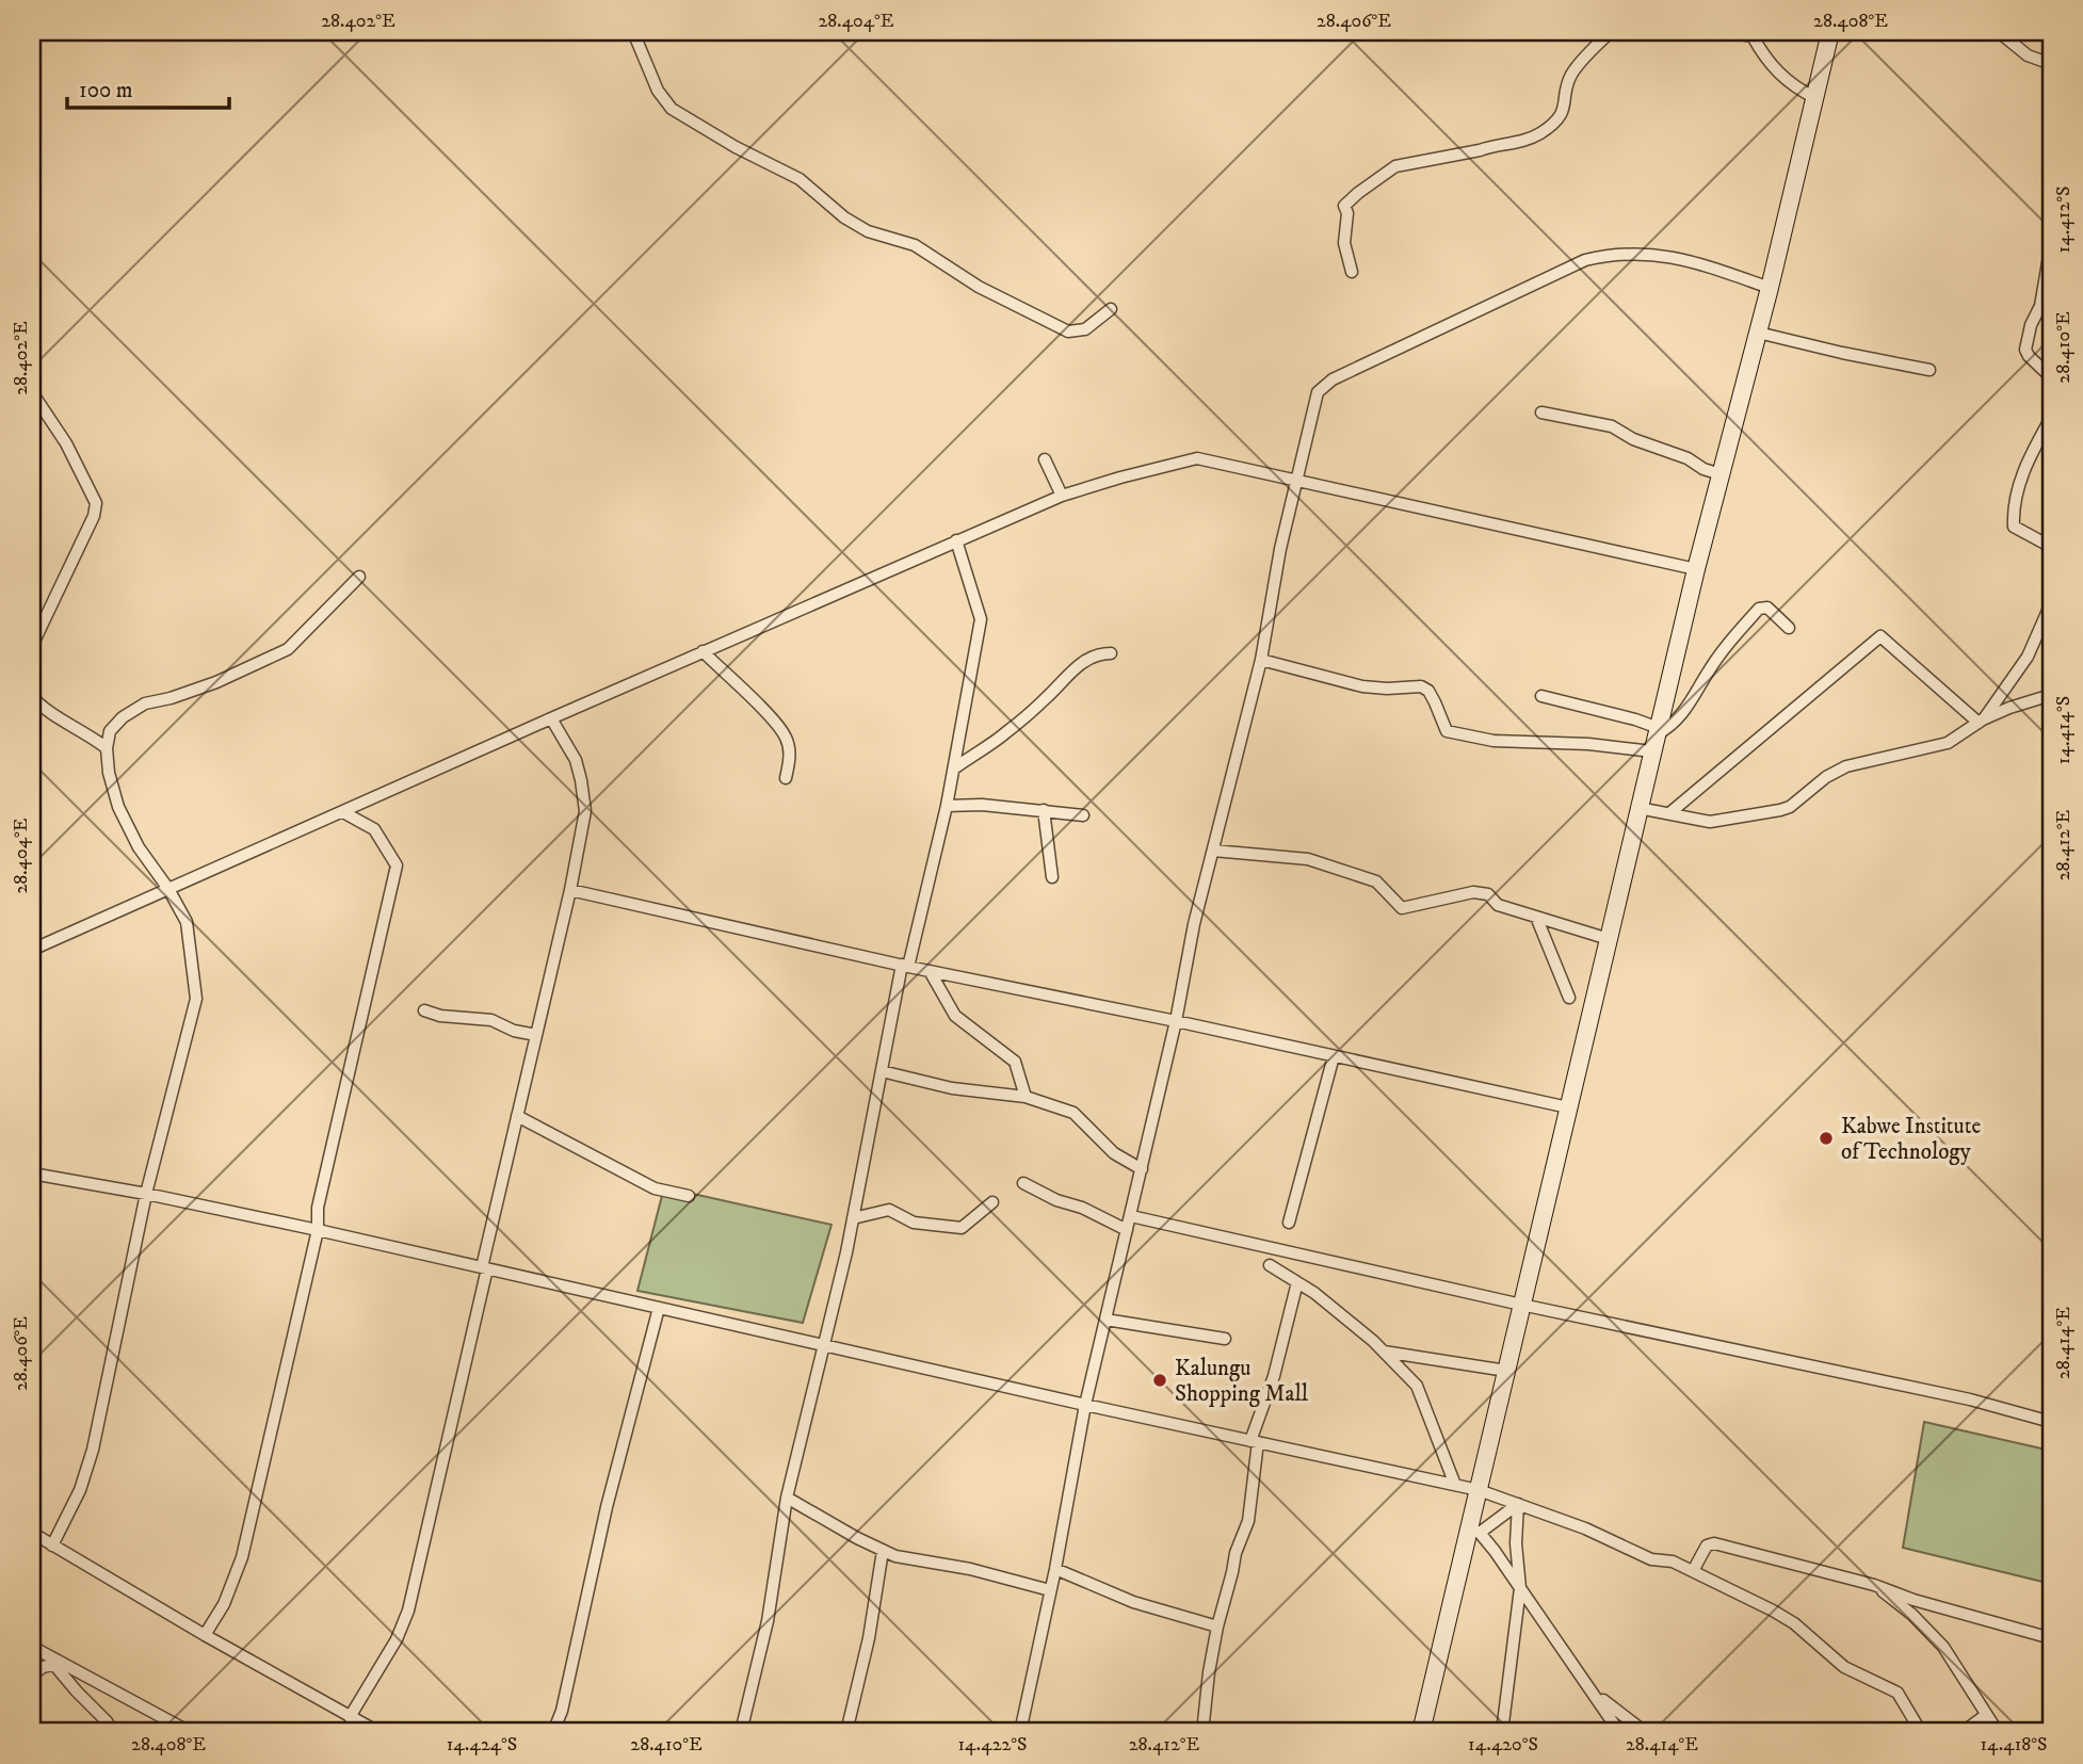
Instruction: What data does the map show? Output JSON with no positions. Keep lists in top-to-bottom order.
{
  "places": ["Kabwe Institute of Technology", "Kalungu Shopping Mall"],
  "scale_bar": "100 m",
  "coordinates": [
    "28.402°E",
    "28.404°E",
    "28.406°E",
    "28.408°E",
    "14.412°S",
    "28.410°E",
    "14.414°S",
    "28.412°E",
    "28.414°E",
    "14.424°S",
    "14.422°S",
    "14.420°S",
    "14.418°S"
  ]
}
